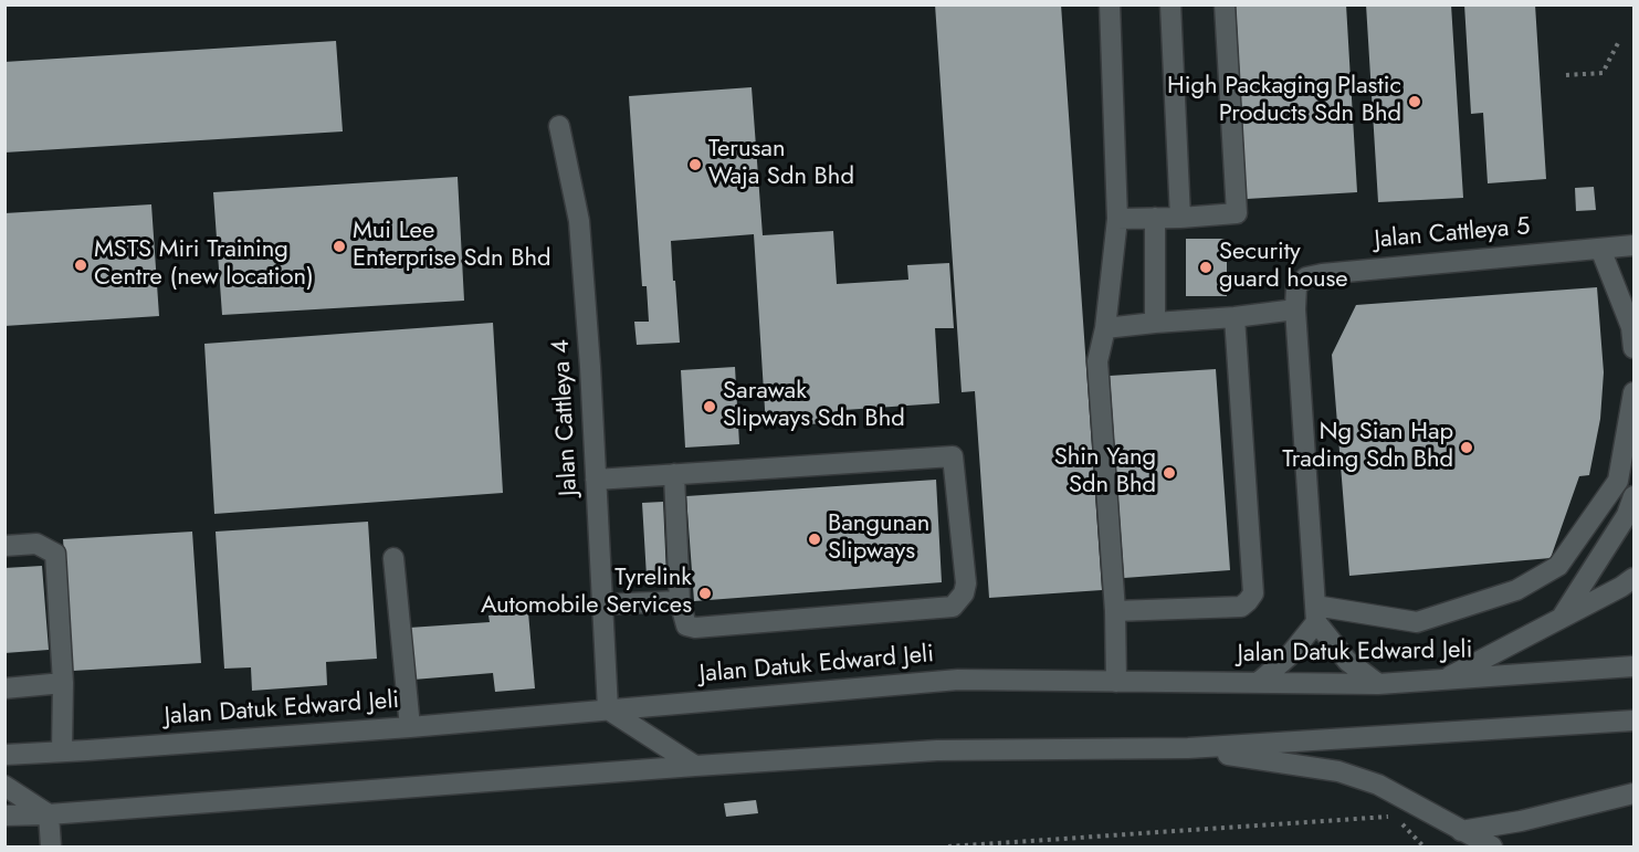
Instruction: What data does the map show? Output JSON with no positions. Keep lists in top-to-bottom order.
{
  "streets": {
    "street": ["Jalan Cattleya 5", "Jalan Cattleya 4", "Jalan Datuk Edward Jeli"]
  },
  "crossings": [
    ["Jalan Cattleya 4", "Jalan Datuk Edward Jeli"]
  ],
  "places": [
    "High Packaging Plastic Products Sdn Bhd",
    "Terusan Waja Sdn Bhd",
    "Mui Lee Enterprise Sdn Bhd",
    "MSTS Miri Training Centre (new location)",
    "Security guard house",
    "Sarawak Slipways Sdn Bhd",
    "Ng Sian Hap Trading Sdn Bhd",
    "Shin Yang Sdn Bhd",
    "Bangunan Slipways",
    "Tyrelink Automobile Services"
  ]
}
